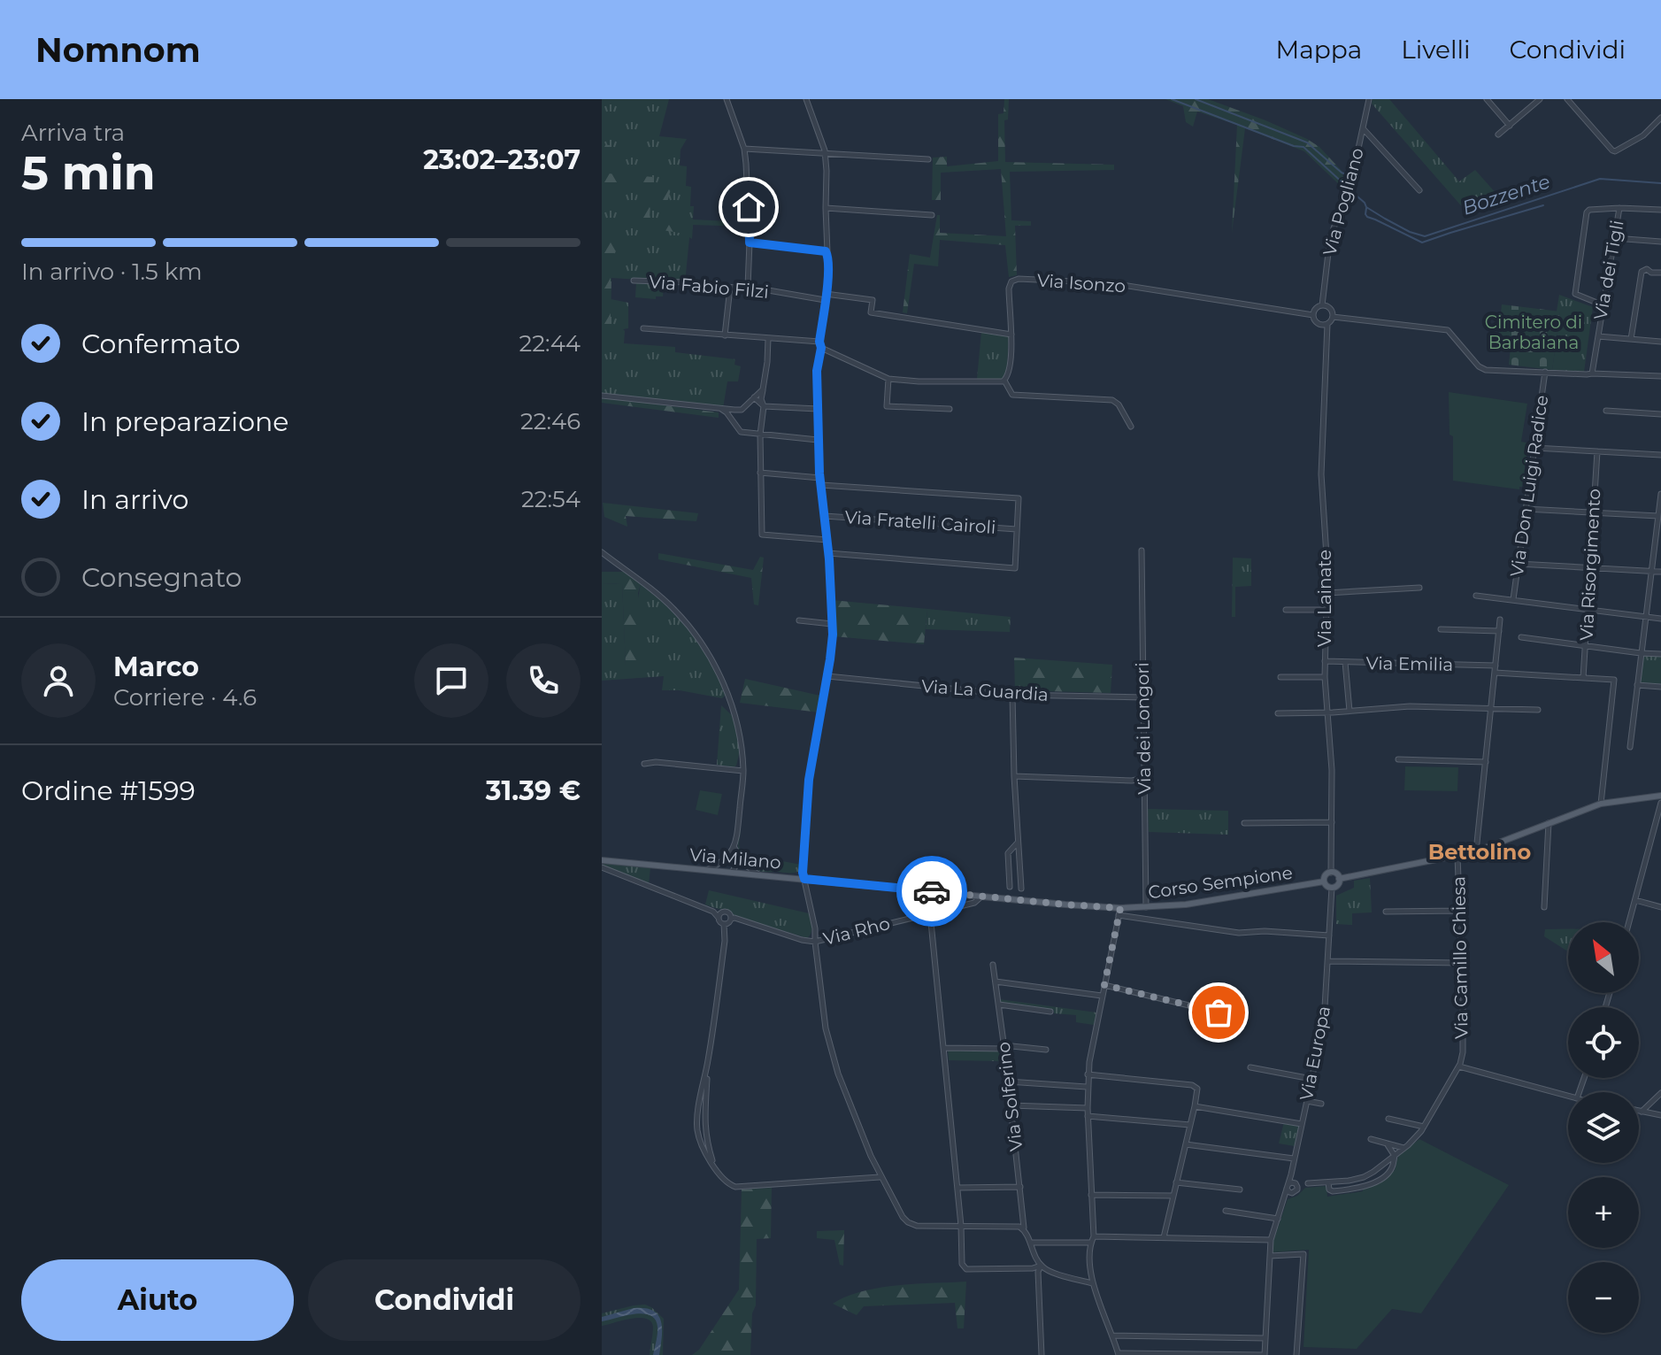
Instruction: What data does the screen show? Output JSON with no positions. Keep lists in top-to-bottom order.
{
  "streets": {
    "main road": ["Via Milano", "Corso Sempione"],
    "street": [
      "Via Pogliano",
      "Via dei Tigli",
      "Via Isonzo",
      "Via Fabio Filzi",
      "Via Don Luigi Radice",
      "Via Fratelli Cairoli",
      "Via Risorgimento",
      "Via Lainate",
      "Via Emilia",
      "Via La Guardia",
      "Via dei Longori",
      "Via Rho",
      "Via Camillo Chiesa",
      "Via Europa",
      "Via Solferino"
    ]
  },
  "crossings": [
    ["Via Pogliano", "Via Isonzo"],
    ["Via Pogliano", "Via Lainate"],
    ["Via Isonzo", "Via Lainate"],
    ["Via Lainate", "Via Emilia"],
    ["Via Lainate", "Corso Sempione"],
    ["Via Lainate", "Via Europa"],
    ["Via La Guardia", "Via dei Longori"],
    ["Via dei Longori", "Corso Sempione"],
    ["Via Milano", "Corso Sempione"],
    ["Via Milano", "Via Rho"],
    ["Corso Sempione", "Via Europa"],
    ["Via Camillo Chiesa", "Via Europa"]
  ],
  "districts": ["Bettolino"],
  "water": ["Bozzente"],
  "parks": ["Cimitero di Barbaiana"],
  "north": "top left",
  "page": {
    "header": "Nomnom",
    "nav": ["Mappa", "Livelli", "Condividi"],
    "heading": ["5 min", "Arriva tra", "23:02–23:07"],
    "panel": [
      "Marco",
      "Corriere · 4.6",
      "Ordine #1599",
      "31.39 €"
    ],
    "bar": "In arrivo · 1.5 km",
    "list": [
      ["Confermato", "22:44"],
      ["In preparazione", "22:46"],
      ["In arrivo", "22:54"],
      "Consegnato"
    ],
    "map_buttons": ["+", "−"],
    "buttons": ["Aiuto", "Condividi"]
  }
}
